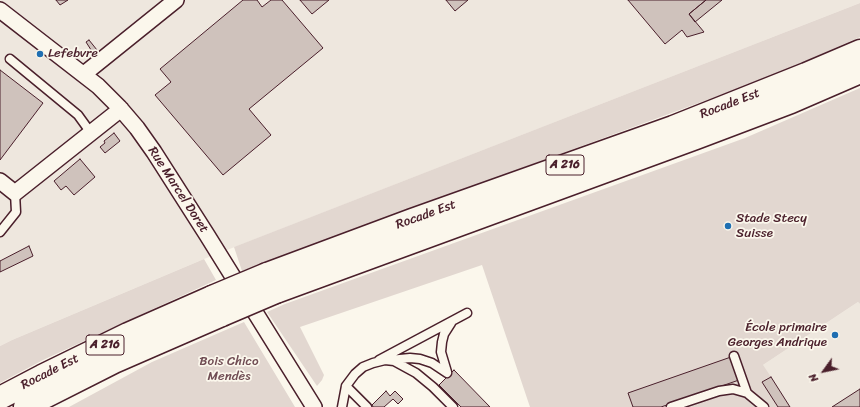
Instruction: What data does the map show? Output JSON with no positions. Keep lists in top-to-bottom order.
{
  "streets": {
    "highway": ["Rocade Est", "A 216"],
    "street": ["Rue Marcel Doret"]
  },
  "parks": ["Bois Chico Mendès"],
  "places": ["Lefebvre", "Stade Stecy Suisse", "École primaire Georges Andrique"],
  "north": "bottom left"
}
